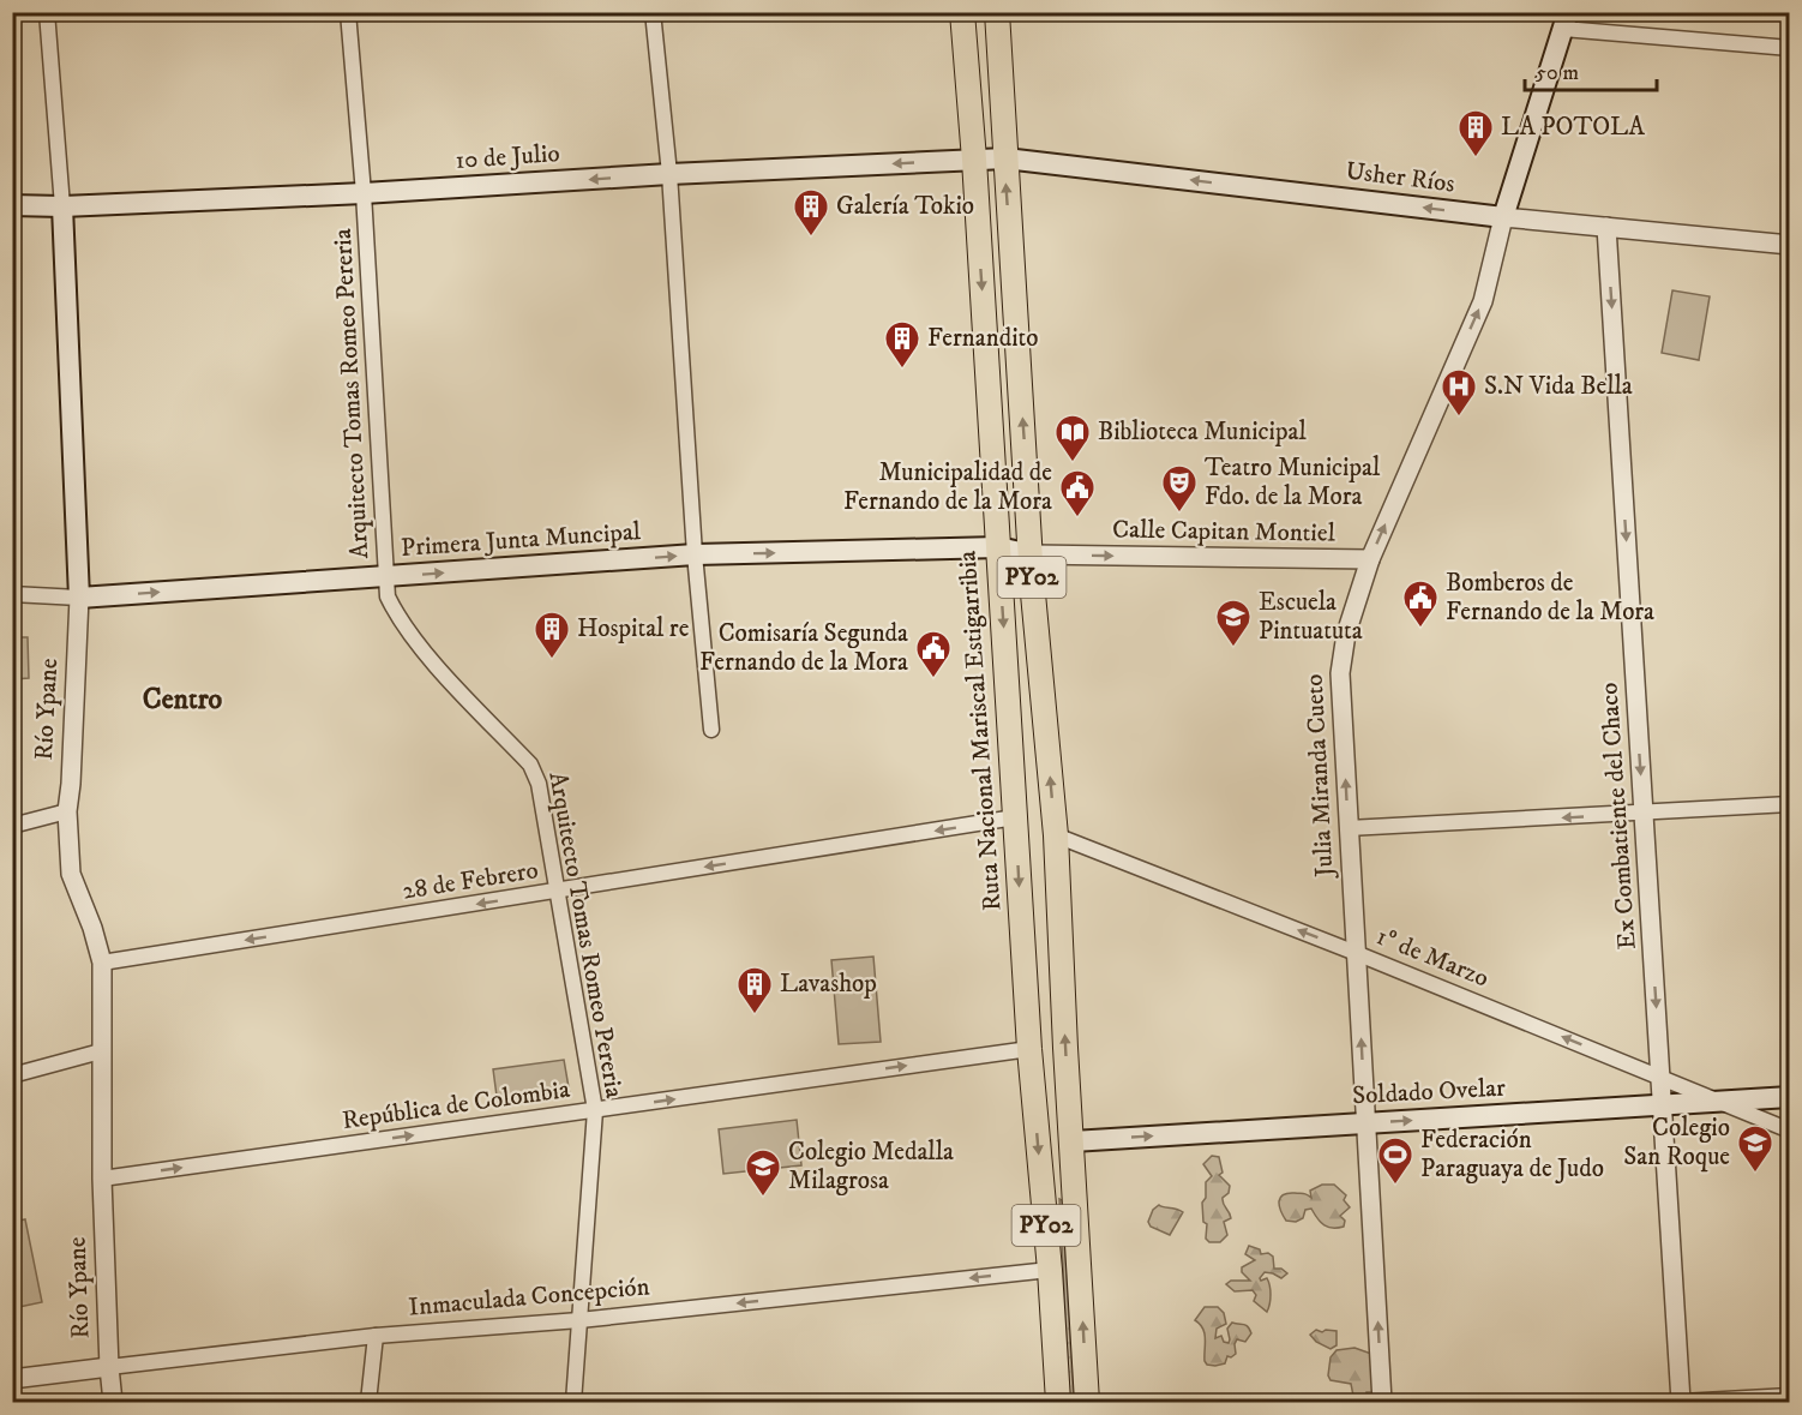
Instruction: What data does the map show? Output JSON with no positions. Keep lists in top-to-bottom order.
{
  "streets": {
    "highway": ["PY02", "Ruta Nacional Mariscal Estigarribia"],
    "main road": [
      "10 de Julio",
      "Usher Ríos",
      "Primera Junta Muncipal",
      "Río Ypane",
      "Julia Miranda Cueto",
      "Soldado Ovelar"
    ],
    "street": [
      "Arquitecto Tomas Romeo Pereria",
      "Calle Capitan Montiel",
      "Ex Combatiente del Chaco",
      "28 de Febrero",
      "1º de Marzo",
      "República de Colombia",
      "Inmaculada Concepción"
    ]
  },
  "crossings": [
    ["10 de Julio", "Usher Ríos"],
    ["10 de Julio", "Arquitecto Tomas Romeo Pereria"],
    ["10 de Julio", "PY02"],
    ["10 de Julio", "Río Ypane"],
    ["10 de Julio", "Ruta Nacional Mariscal Estigarribia"],
    ["Usher Ríos", "PY02"],
    ["Usher Ríos", "Julia Miranda Cueto"],
    ["Usher Ríos", "Ex Combatiente del Chaco"],
    ["Arquitecto Tomas Romeo Pereria", "Primera Junta Muncipal"],
    ["Arquitecto Tomas Romeo Pereria", "28 de Febrero"],
    ["Arquitecto Tomas Romeo Pereria", "República de Colombia"],
    ["Arquitecto Tomas Romeo Pereria", "Inmaculada Concepción"],
    ["Calle Capitan Montiel", "Primera Junta Muncipal"],
    ["Calle Capitan Montiel", "PY02"],
    ["Calle Capitan Montiel", "Julia Miranda Cueto"],
    ["Primera Junta Muncipal", "PY02"],
    ["Primera Junta Muncipal", "Río Ypane"],
    ["Primera Junta Muncipal", "Ruta Nacional Mariscal Estigarribia"],
    ["PY02", "1º de Marzo"],
    ["PY02", "Soldado Ovelar"],
    ["Río Ypane", "28 de Febrero"],
    ["Río Ypane", "República de Colombia"],
    ["Río Ypane", "Inmaculada Concepción"],
    ["Ruta Nacional Mariscal Estigarribia", "28 de Febrero"],
    ["Ruta Nacional Mariscal Estigarribia", "República de Colombia"],
    ["Ruta Nacional Mariscal Estigarribia", "Inmaculada Concepción"],
    ["Julia Miranda Cueto", "1º de Marzo"],
    ["Julia Miranda Cueto", "Soldado Ovelar"],
    ["Ex Combatiente del Chaco", "1º de Marzo"],
    ["Ex Combatiente del Chaco", "Soldado Ovelar"],
    ["1º de Marzo", "Soldado Ovelar"]
  ],
  "one_way": [
    "10 de Julio",
    "Usher Ríos",
    "Calle Capitan Montiel",
    "Primera Junta Muncipal",
    "Julia Miranda Cueto",
    "Ex Combatiente del Chaco",
    "28 de Febrero",
    "1º de Marzo",
    "Soldado Ovelar",
    "República de Colombia",
    "Inmaculada Concepción"
  ],
  "districts": ["Centro"],
  "places": {
    "building": [
      "LA POTOLA",
      "Galería Tokio",
      "Fernandito",
      "Hospital re",
      "Lavashop"
    ],
    "hospital": ["S.N Vida Bella"],
    "library": ["Biblioteca Municipal"],
    "theatre": ["Teatro Municipal Fdo. de la Mora"],
    "public building": ["Municipalidad de Fernando de la Mora", "Bomberos de Fernando de la Mora", "Comisaría Segunda Fernando de la Mora"],
    "school or university": ["Escuela Pintuatuta", "Colegio San Roque", "Colegio Medalla Milagrosa"],
    "sports": ["Federación Paraguaya de Judo"]
  },
  "scale_bar": "50 m"
}
